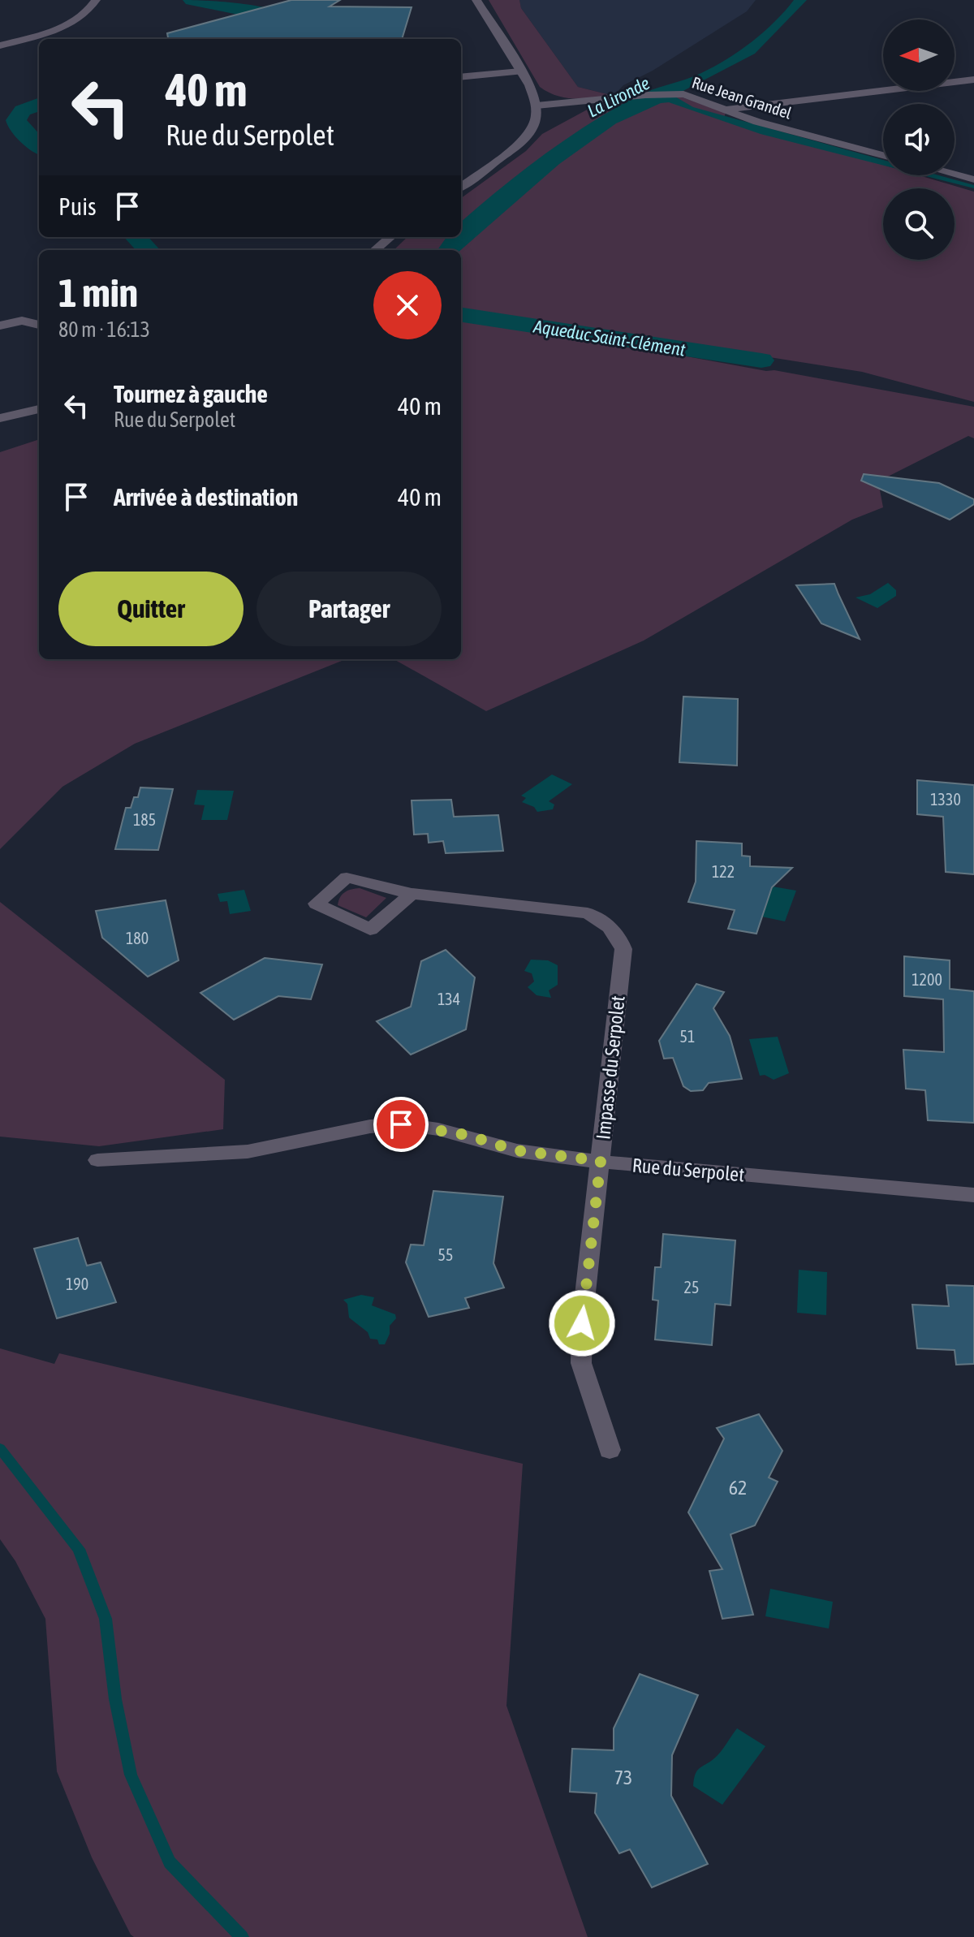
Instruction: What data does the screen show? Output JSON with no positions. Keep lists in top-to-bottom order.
{
  "streets": {
    "street": ["Rue Jean Grandel", "Impasse du Serpolet", "Rue du Serpolet"]
  },
  "crossings": [
    ["Impasse du Serpolet", "Rue du Serpolet"]
  ],
  "water": ["La Lironde", "Aqueduc Saint-Clément"],
  "house_numbers": [
    "1330",
    "185",
    "122",
    "180",
    "1200",
    "134",
    "51",
    "55",
    "190",
    "25",
    "62",
    "73"
  ],
  "north": "left",
  "page": {
    "turn": ["40 m", "Rue du Serpolet"],
    "then": "Puis",
    "heading": ["1 min", "80 m · 16:13"],
    "list": [
      {
        "name": "Tournez à gauche",
        "note": "Rue du Serpolet",
        "value": "40 m"
      },
      {
        "name": "Arrivée à destination",
        "value": "40 m"
      }
    ],
    "buttons": ["Quitter", "Partager"]
  }
}
